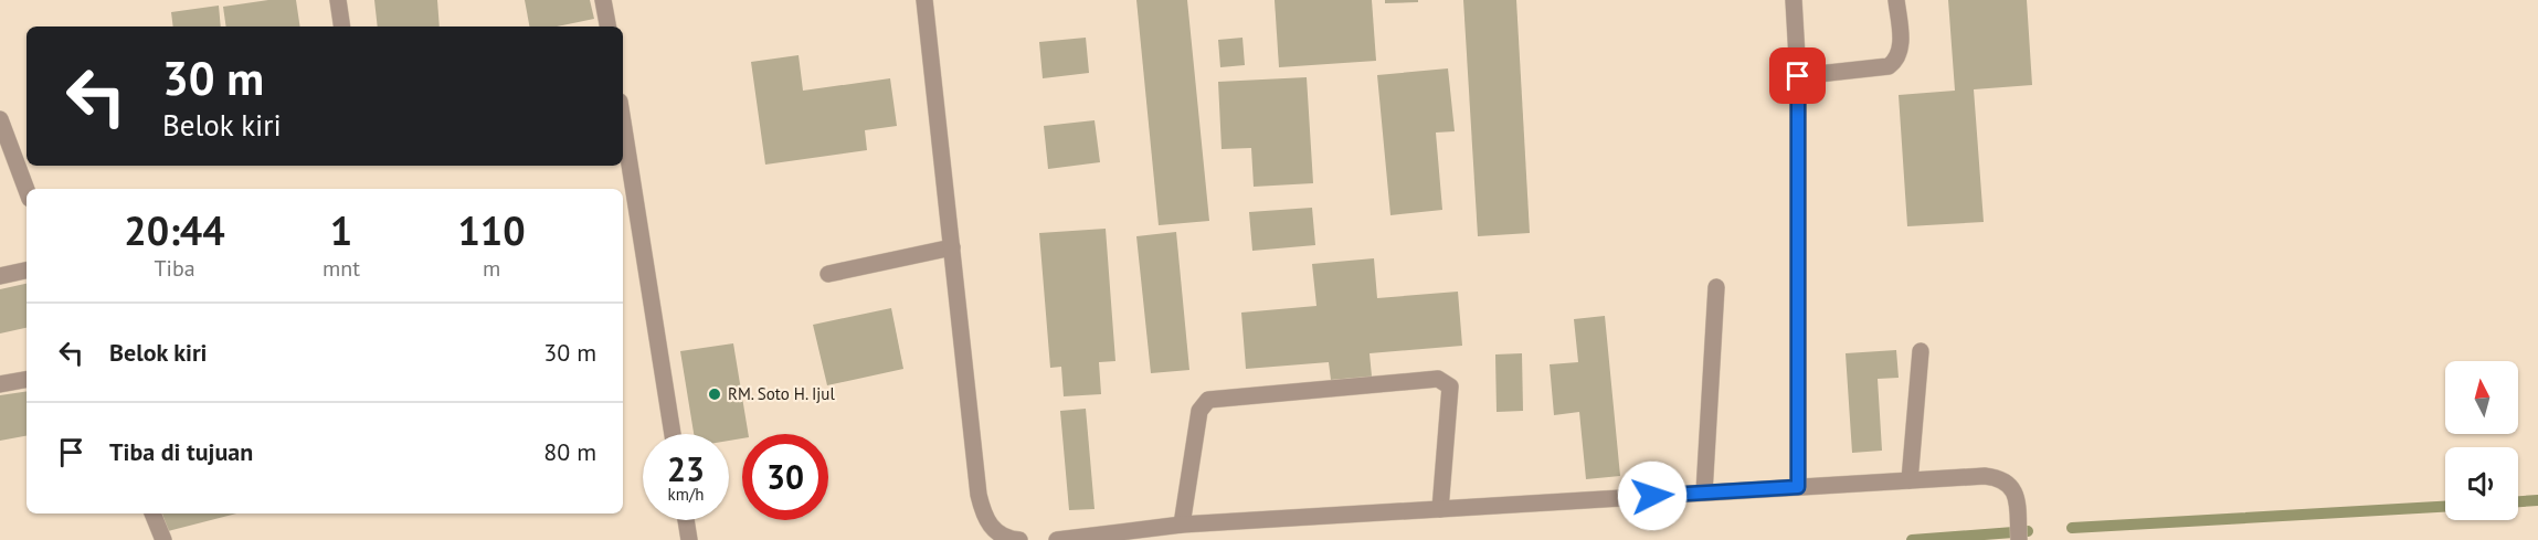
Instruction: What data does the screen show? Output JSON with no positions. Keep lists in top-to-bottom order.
{
  "places": ["RM. Soto H. Ijul"],
  "north": "top",
  "page": {
    "turn": ["30 m", "Belok kiri"],
    "eta": [
      "20:44",
      "Tiba",
      "1",
      "mnt",
      "110",
      "m"
    ],
    "list": [
      {
        "name": "Belok kiri",
        "value": "30 m"
      },
      {
        "name": "Tiba di tujuan",
        "value": "80 m"
      }
    ],
    "speed": "23 km/h",
    "limit": "30"
  }
}
